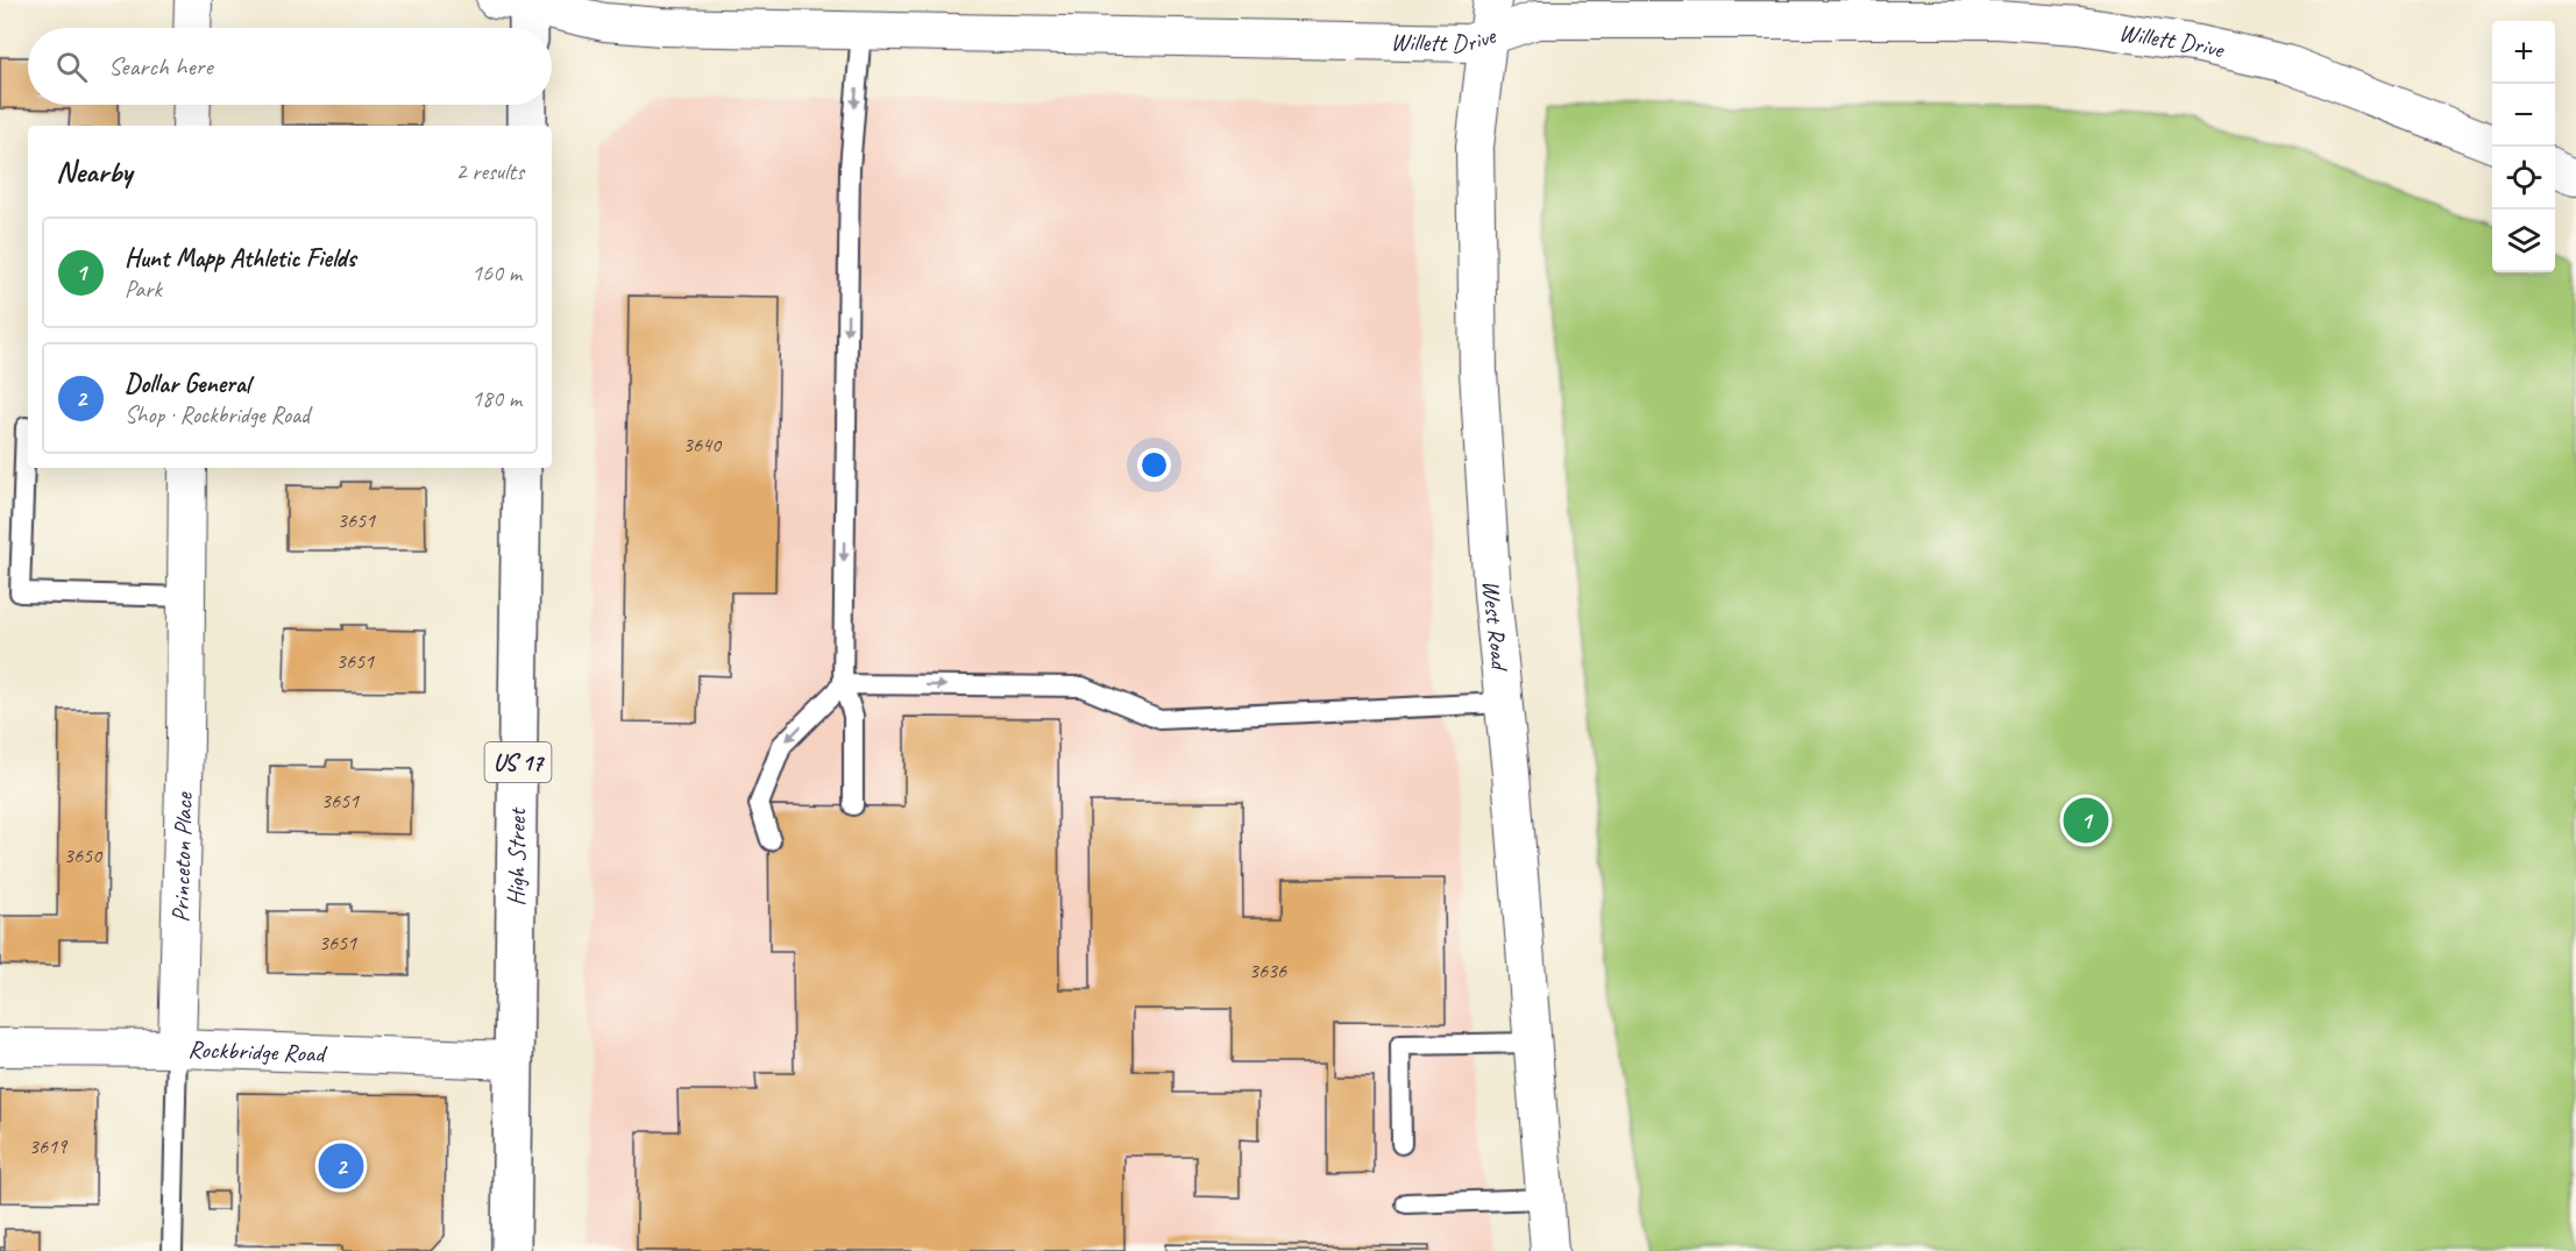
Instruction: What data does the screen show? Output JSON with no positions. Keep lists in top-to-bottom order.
{
  "streets": {
    "main road": ["US 17", "High Street"],
    "street": [
      "Willett Drive",
      "West Road",
      "Princeton Place",
      "Rockbridge Road"
    ]
  },
  "crossings": [
    ["Willett Drive", "West Road"],
    ["Princeton Place", "Rockbridge Road"],
    ["High Street", "Rockbridge Road"]
  ],
  "house_numbers": [
    "3640",
    "3651",
    "3651",
    "3651",
    "3650",
    "3651",
    "3636",
    "3619"
  ],
  "page": {
    "map_buttons": ["+", "−"],
    "search": "Search here",
    "heading": ["Nearby", "2 results"],
    "list": [
      {
        "mark": "1",
        "name": "Hunt Mapp Athletic Fields",
        "note": "Park",
        "value": "160 m"
      },
      {
        "mark": "2",
        "name": "Dollar General",
        "note": "Shop · Rockbridge Road",
        "value": "180 m"
      }
    ],
    "pins": ["1", "2"]
  }
}
